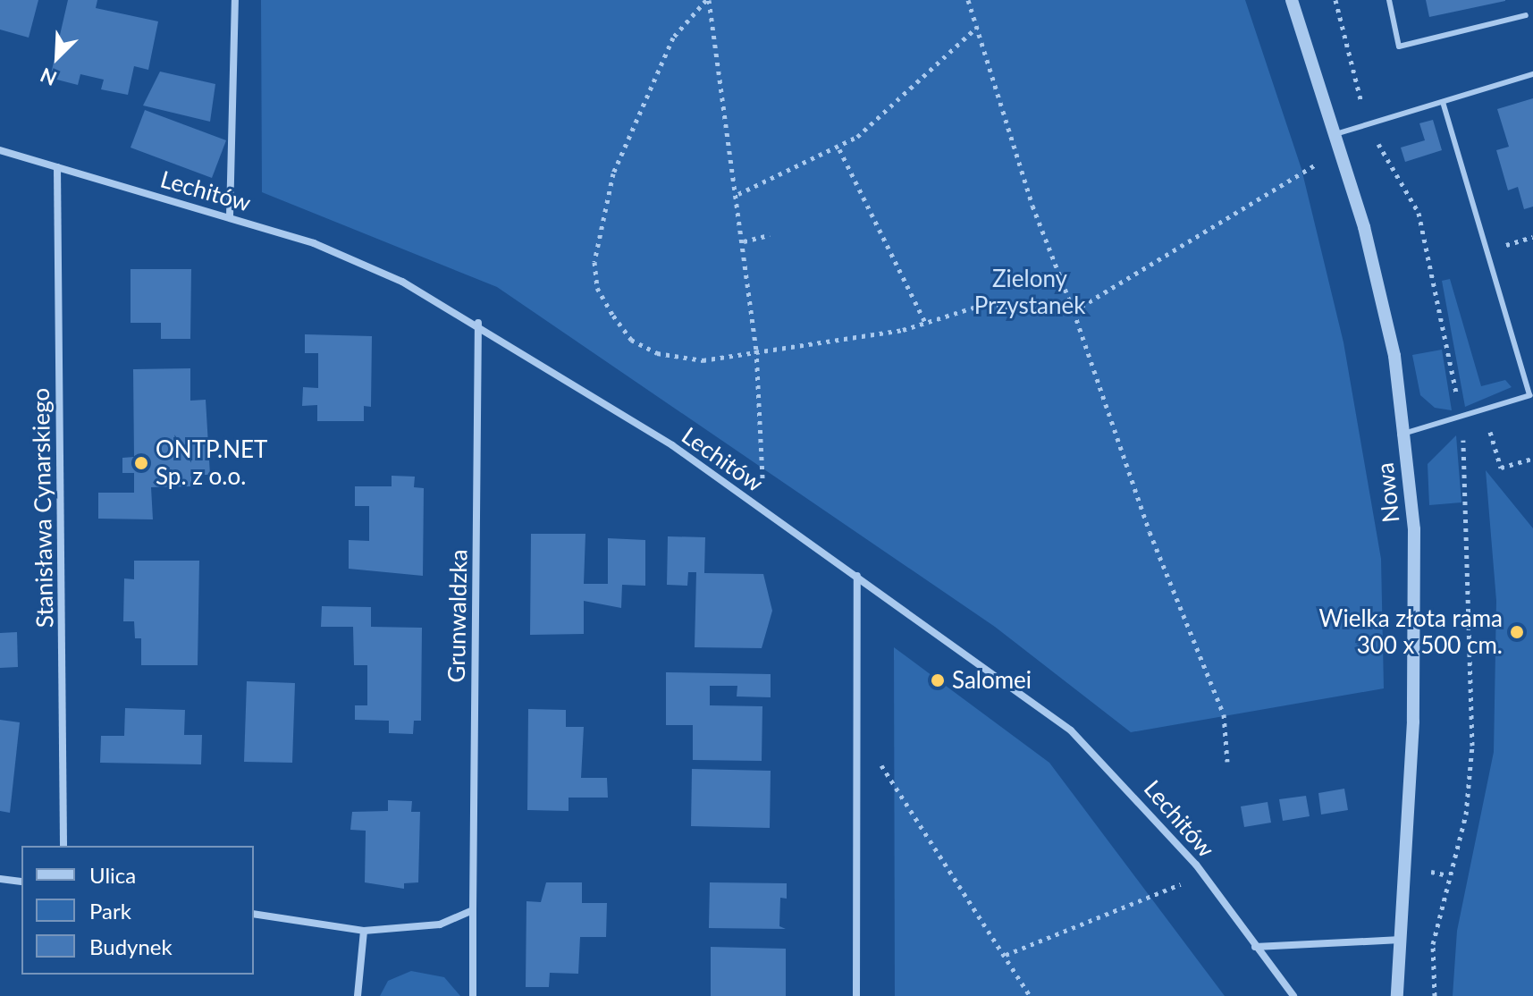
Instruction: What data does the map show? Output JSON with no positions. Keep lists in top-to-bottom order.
{
  "streets": {
    "street": [
      "Lechitów",
      "Nowa",
      "Stanisława Cynarskiego",
      "Grunwaldzka"
    ]
  },
  "crossings": [
    ["Lechitów", "Stanisława Cynarskiego"],
    ["Lechitów", "Grunwaldzka"]
  ],
  "parks": ["Zielony Przystanek"],
  "places": ["ONTP.NET Sp. z o.o.", "Wielka złota rama 300 x 500 cm.", "Salomei"],
  "legend": ["Ulica", "Park", "Budynek"],
  "north": "bottom left"
}
